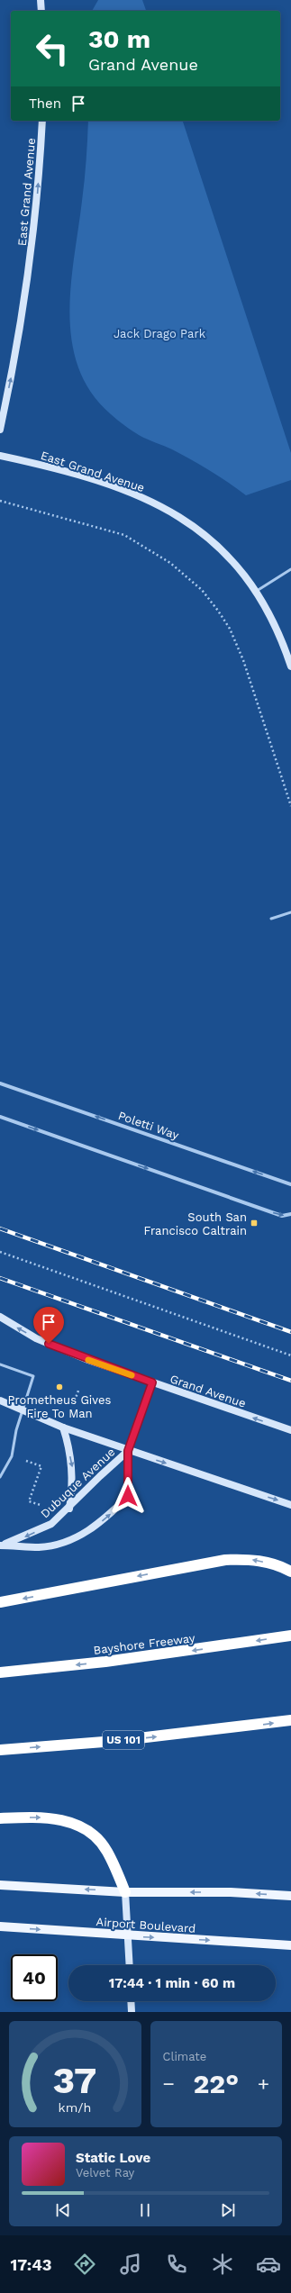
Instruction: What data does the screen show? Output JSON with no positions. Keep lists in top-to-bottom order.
{
  "streets": {
    "highway": ["Bayshore Freeway", "US 101"],
    "main road": [
      "East Grand Avenue",
      "Grand Avenue",
      "Dubuque Avenue",
      "Airport Boulevard"
    ],
    "street": ["Poletti Way"]
  },
  "crossings": [
    ["Grand Avenue", "Dubuque Avenue"]
  ],
  "one_way": ["East Grand Avenue", "Grand Avenue"],
  "parks": ["Jack Drago Park"],
  "places": {
    "transit": ["South San Francisco Caltrain"],
    "other": ["Prometheus Gives Fire To Man"]
  },
  "page": {
    "turn": ["30 m", "Grand Avenue"],
    "then": "Then",
    "limit": "40",
    "trip": "17:44 · 1 min · 60 m",
    "tile": "Climate",
    "heat": ["−", "22°", "+"],
    "song": ["Static Love", "Velvet Ray"],
    "tabs": "17:43",
    "gauge": ["37", "km/h"]
  }
}
